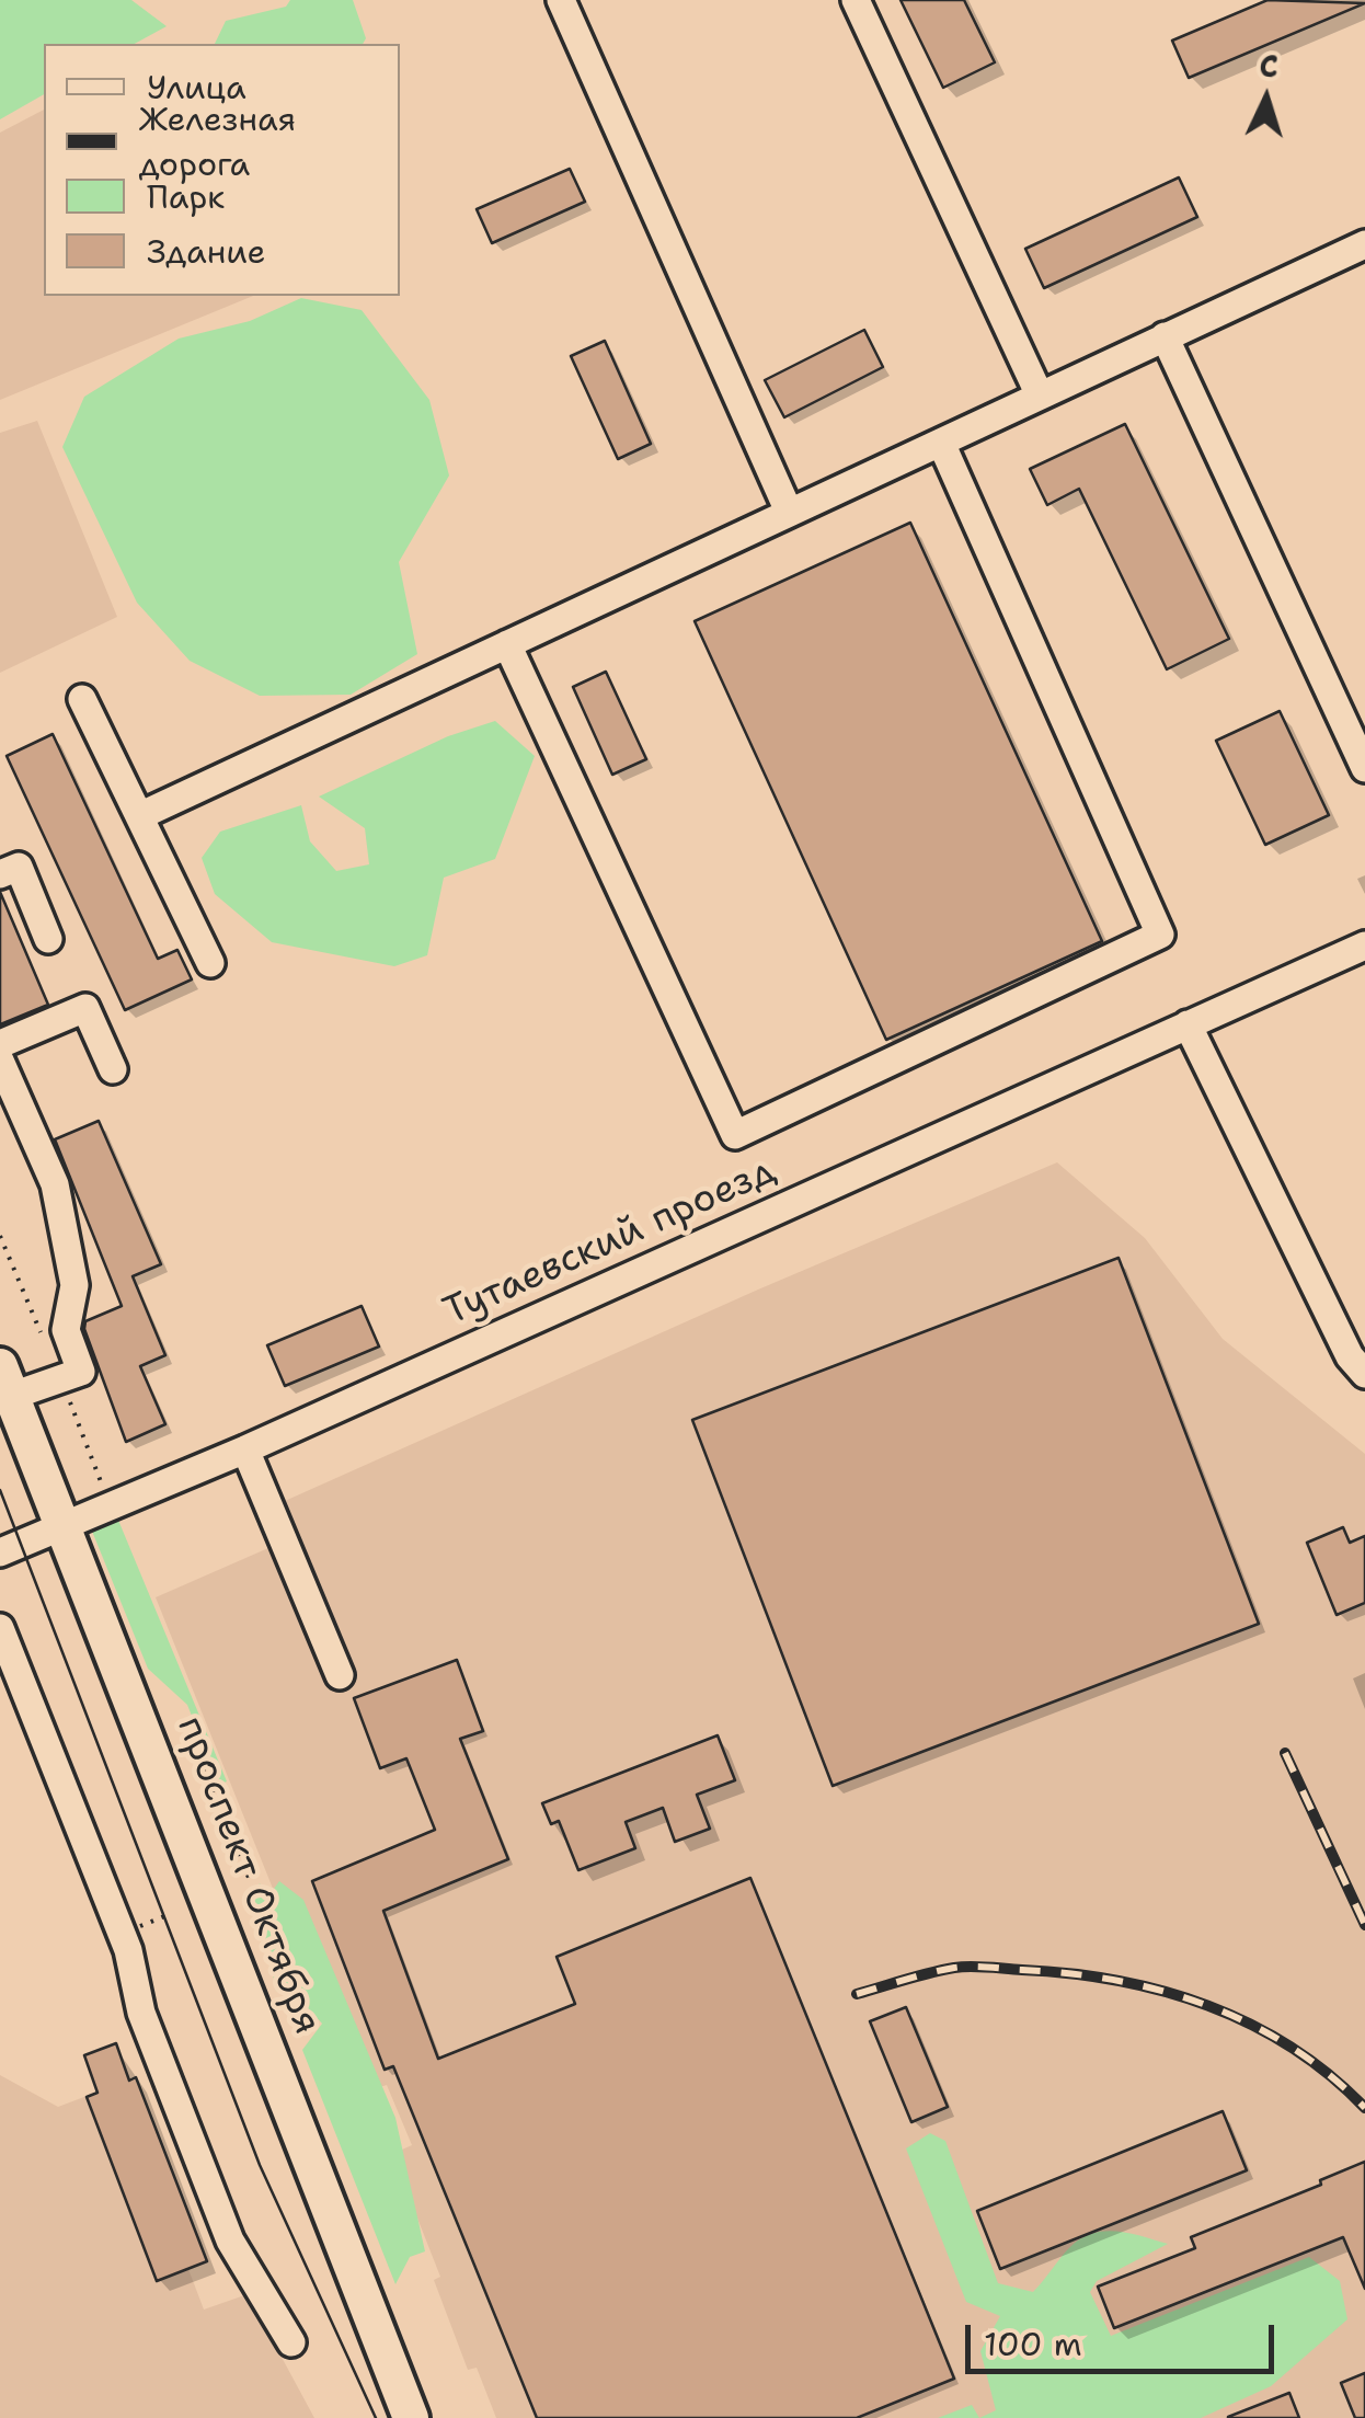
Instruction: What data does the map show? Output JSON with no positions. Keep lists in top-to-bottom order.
{
  "streets": {
    "main road": ["проспект Октября"],
    "street": ["Тутаевский проезд"]
  },
  "crossings": [
    ["Тутаевский проезд", "проспект Октября"]
  ],
  "legend": [
    "Улица",
    "Железная дорога",
    "Парк",
    "Здание"
  ],
  "scale_bar": "100 m",
  "north": "top"
}
